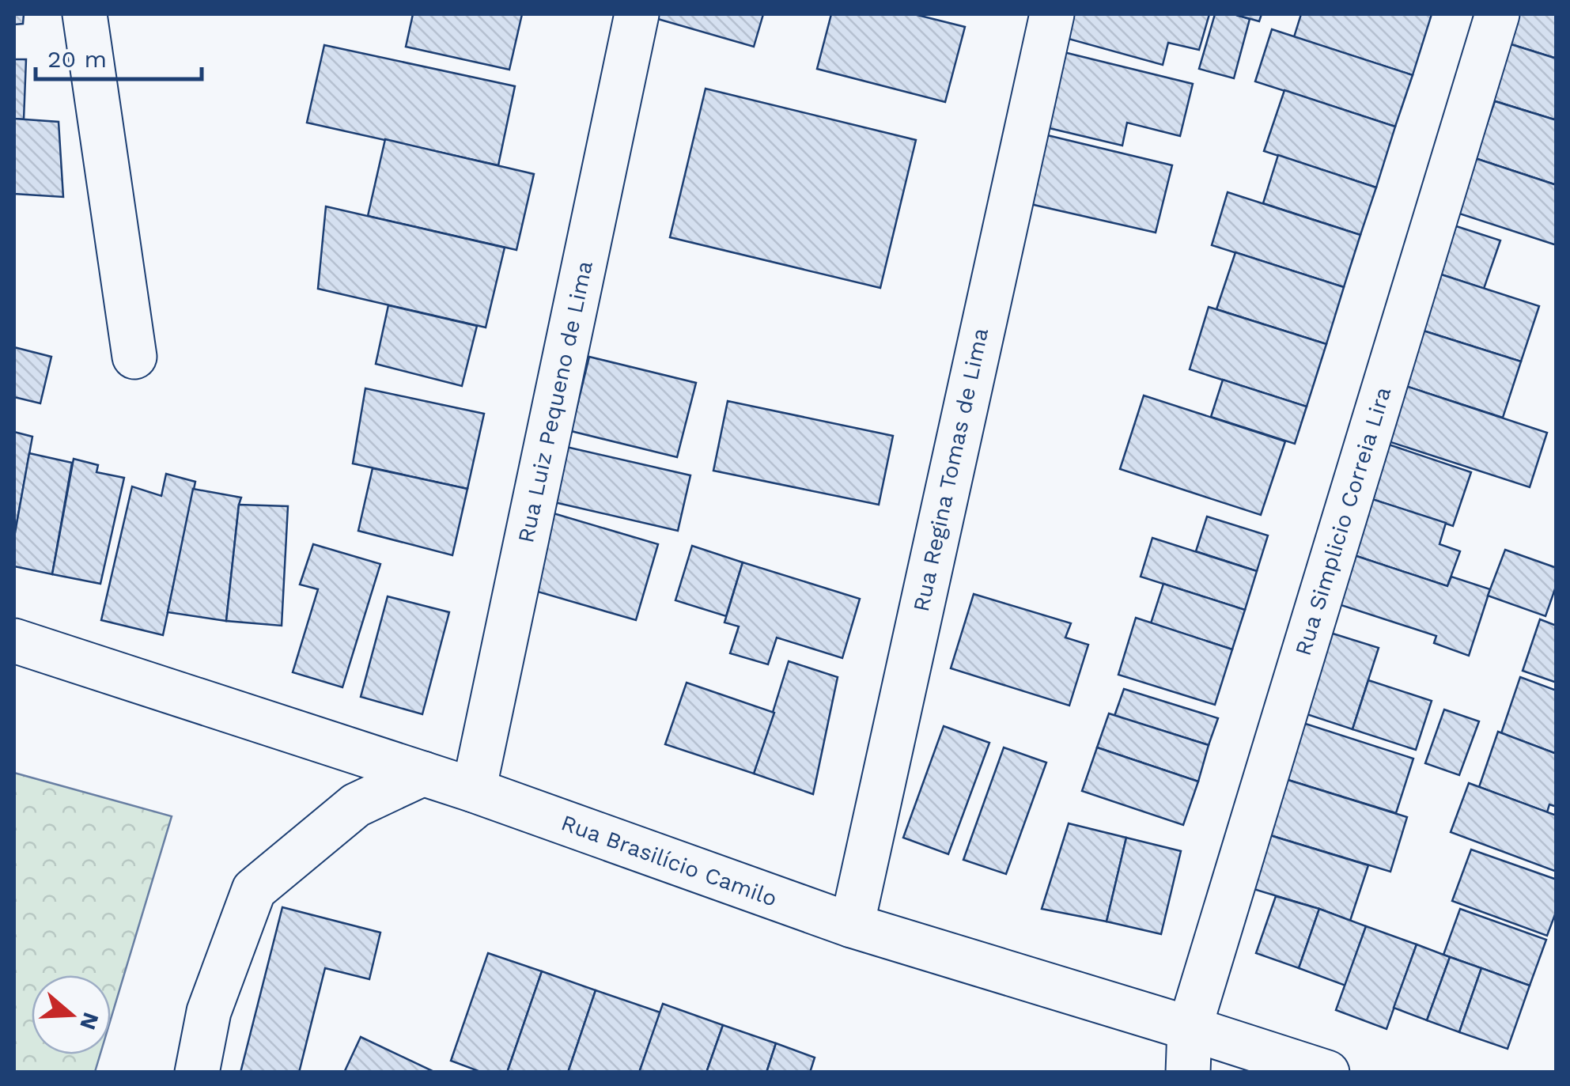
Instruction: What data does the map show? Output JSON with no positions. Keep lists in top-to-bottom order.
{
  "streets": {
    "street": [
      "Rua Luiz Pequeno de Lima",
      "Rua Regina Tomas de Lima",
      "Rua Simplicio Correia Lira",
      "Rua Brasilício Camilo"
    ]
  },
  "crossings": [
    ["Rua Luiz Pequeno de Lima", "Rua Brasilício Camilo"],
    ["Rua Regina Tomas de Lima", "Rua Brasilício Camilo"],
    ["Rua Simplicio Correia Lira", "Rua Brasilício Camilo"]
  ],
  "scale_bar": "20 m",
  "north": "right"
}
